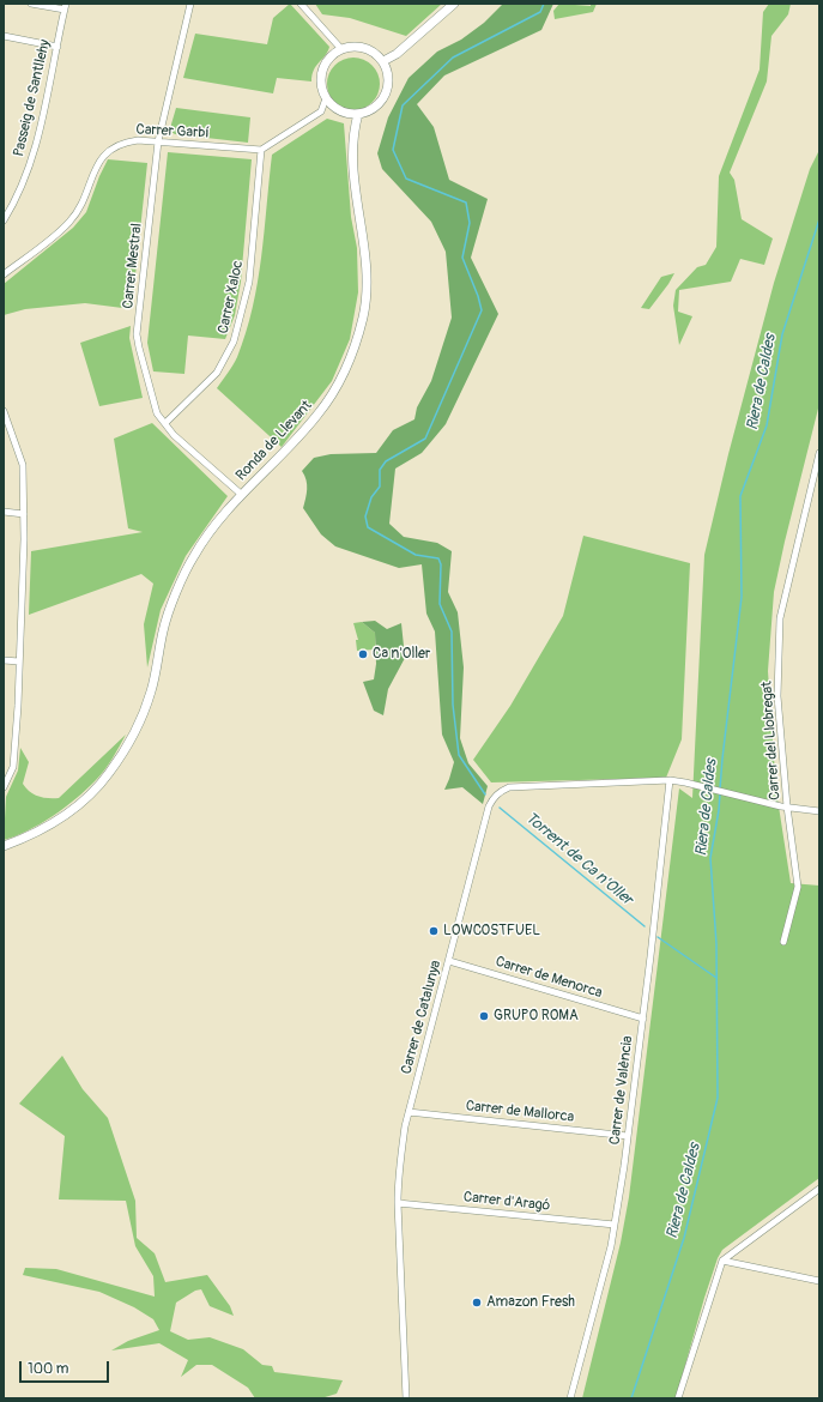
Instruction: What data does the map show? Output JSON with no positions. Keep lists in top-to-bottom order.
{
  "streets": {
    "main road": ["Ronda de Llevant"],
    "street": [
      "Passeig de Santllehy",
      "Carrer Garbí",
      "Carrer Mestral",
      "Carrer Xaloc",
      "Carrer del Llobregat",
      "Carrer de Menorca",
      "Carrer de Catalunya",
      "Carrer de València",
      "Carrer de Mallorca",
      "Carrer d'Aragó"
    ]
  },
  "crossings": [
    ["Carrer Garbí", "Carrer Mestral"],
    ["Carrer Garbí", "Carrer Xaloc"],
    ["Carrer Mestral", "Carrer Xaloc"],
    ["Carrer Mestral", "Ronda de Llevant"],
    ["Carrer del Llobregat", "Carrer de Catalunya"],
    ["Carrer de Menorca", "Carrer de Catalunya"],
    ["Carrer de Menorca", "Carrer de València"],
    ["Carrer de Catalunya", "Carrer de València"],
    ["Carrer de Catalunya", "Carrer de Mallorca"],
    ["Carrer de Catalunya", "Carrer d'Aragó"],
    ["Carrer de València", "Carrer de Mallorca"],
    ["Carrer de València", "Carrer d'Aragó"]
  ],
  "water": ["Riera de Caldes", "Torrent de Ca n'Oller"],
  "places": [
    "Ca n'Oller",
    "LOWCOSTFUEL",
    "GRUPO ROMA",
    "Amazon Fresh"
  ],
  "scale_bar": "100 m"
}
